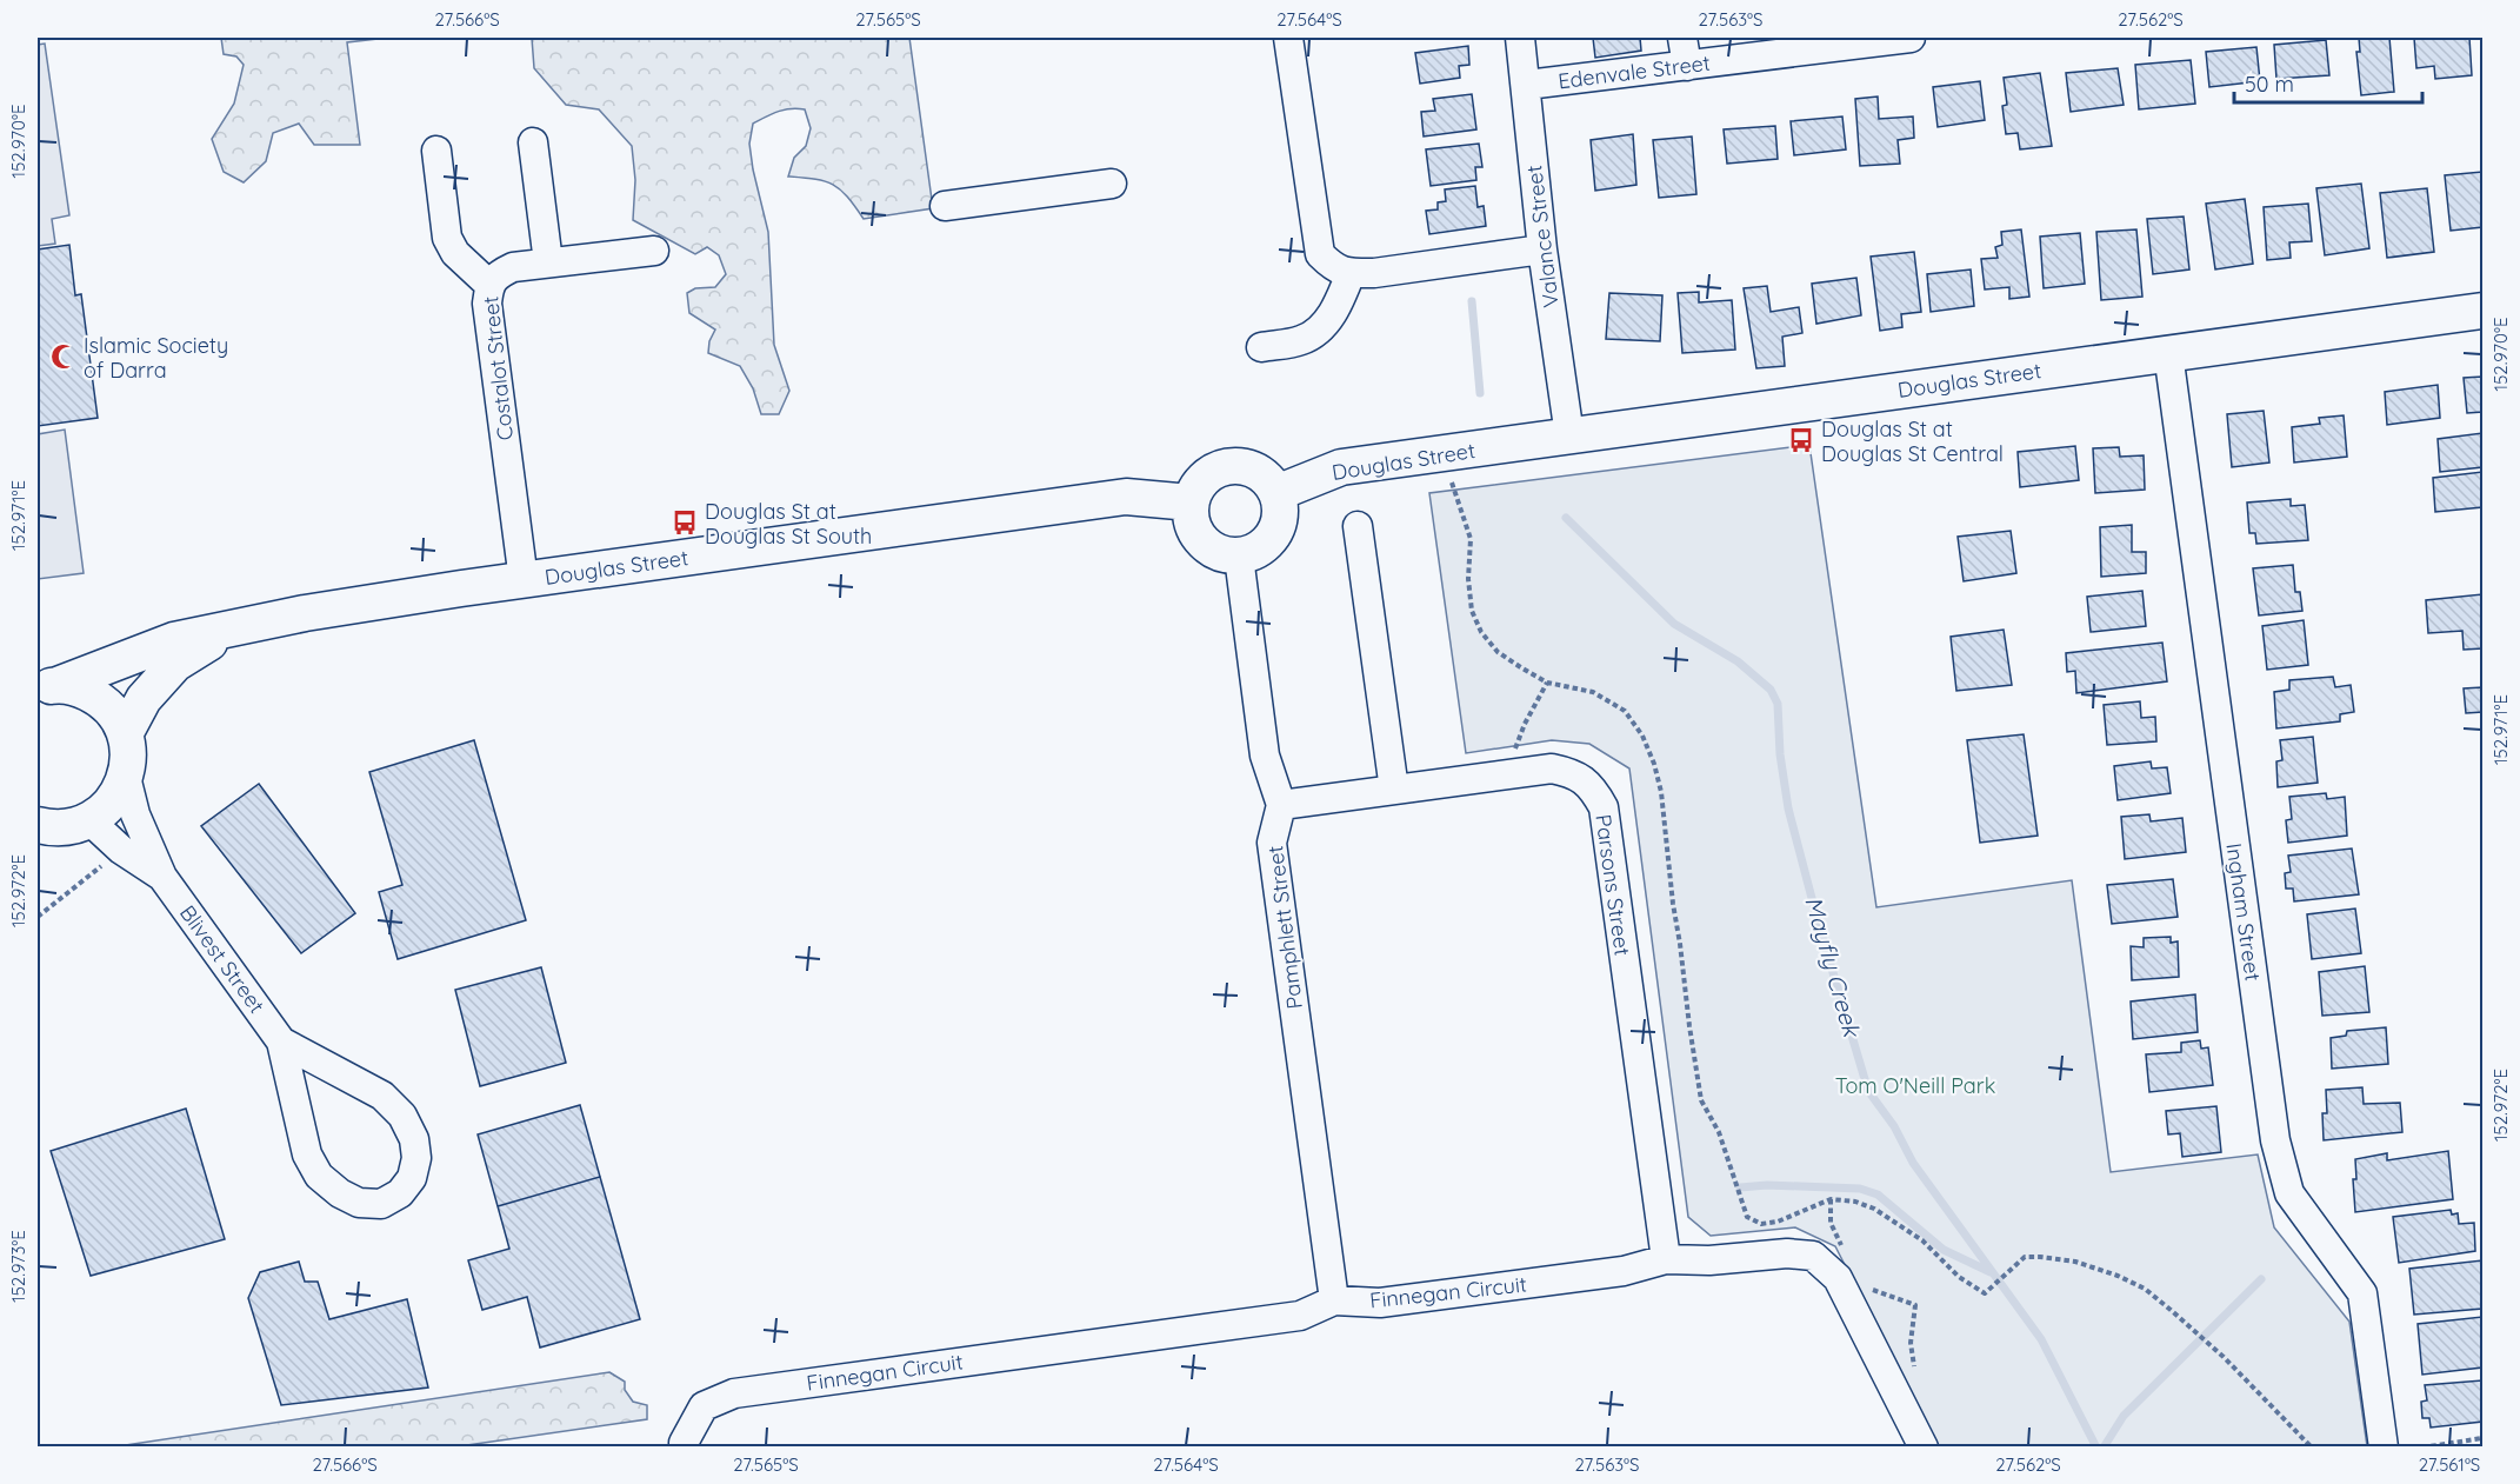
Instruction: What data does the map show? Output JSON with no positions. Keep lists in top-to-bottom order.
{
  "streets": {
    "main road": ["Douglas Street"],
    "street": [
      "Edenvale Street",
      "Valance Street",
      "Costalot Street",
      "Parsons Street",
      "Ingham Street",
      "Pamphlett Street",
      "Blivest Street",
      "Finnegan Circuit"
    ]
  },
  "crossings": [
    ["Edenvale Street", "Valance Street"],
    ["Valance Street", "Douglas Street"],
    ["Costalot Street", "Douglas Street"],
    ["Douglas Street", "Ingham Street"],
    ["Parsons Street", "Pamphlett Street"],
    ["Parsons Street", "Finnegan Circuit"],
    ["Pamphlett Street", "Finnegan Circuit"]
  ],
  "water": ["Mayfly Creek"],
  "parks": ["Tom O'Neill Park"],
  "places": {
    "mosque": ["Islamic Society of Darra"],
    "bus stop": ["Douglas St at Douglas St Central", "Douglas St at Douglas St South"]
  },
  "scale_bar": "50 m",
  "coordinates": [
    "27.566°S",
    "27.565°S",
    "27.564°S",
    "27.563°S",
    "27.562°S",
    "152.970°E",
    "152.971°E",
    "152.972°E",
    "152.973°E",
    "27.561°S"
  ]
}
